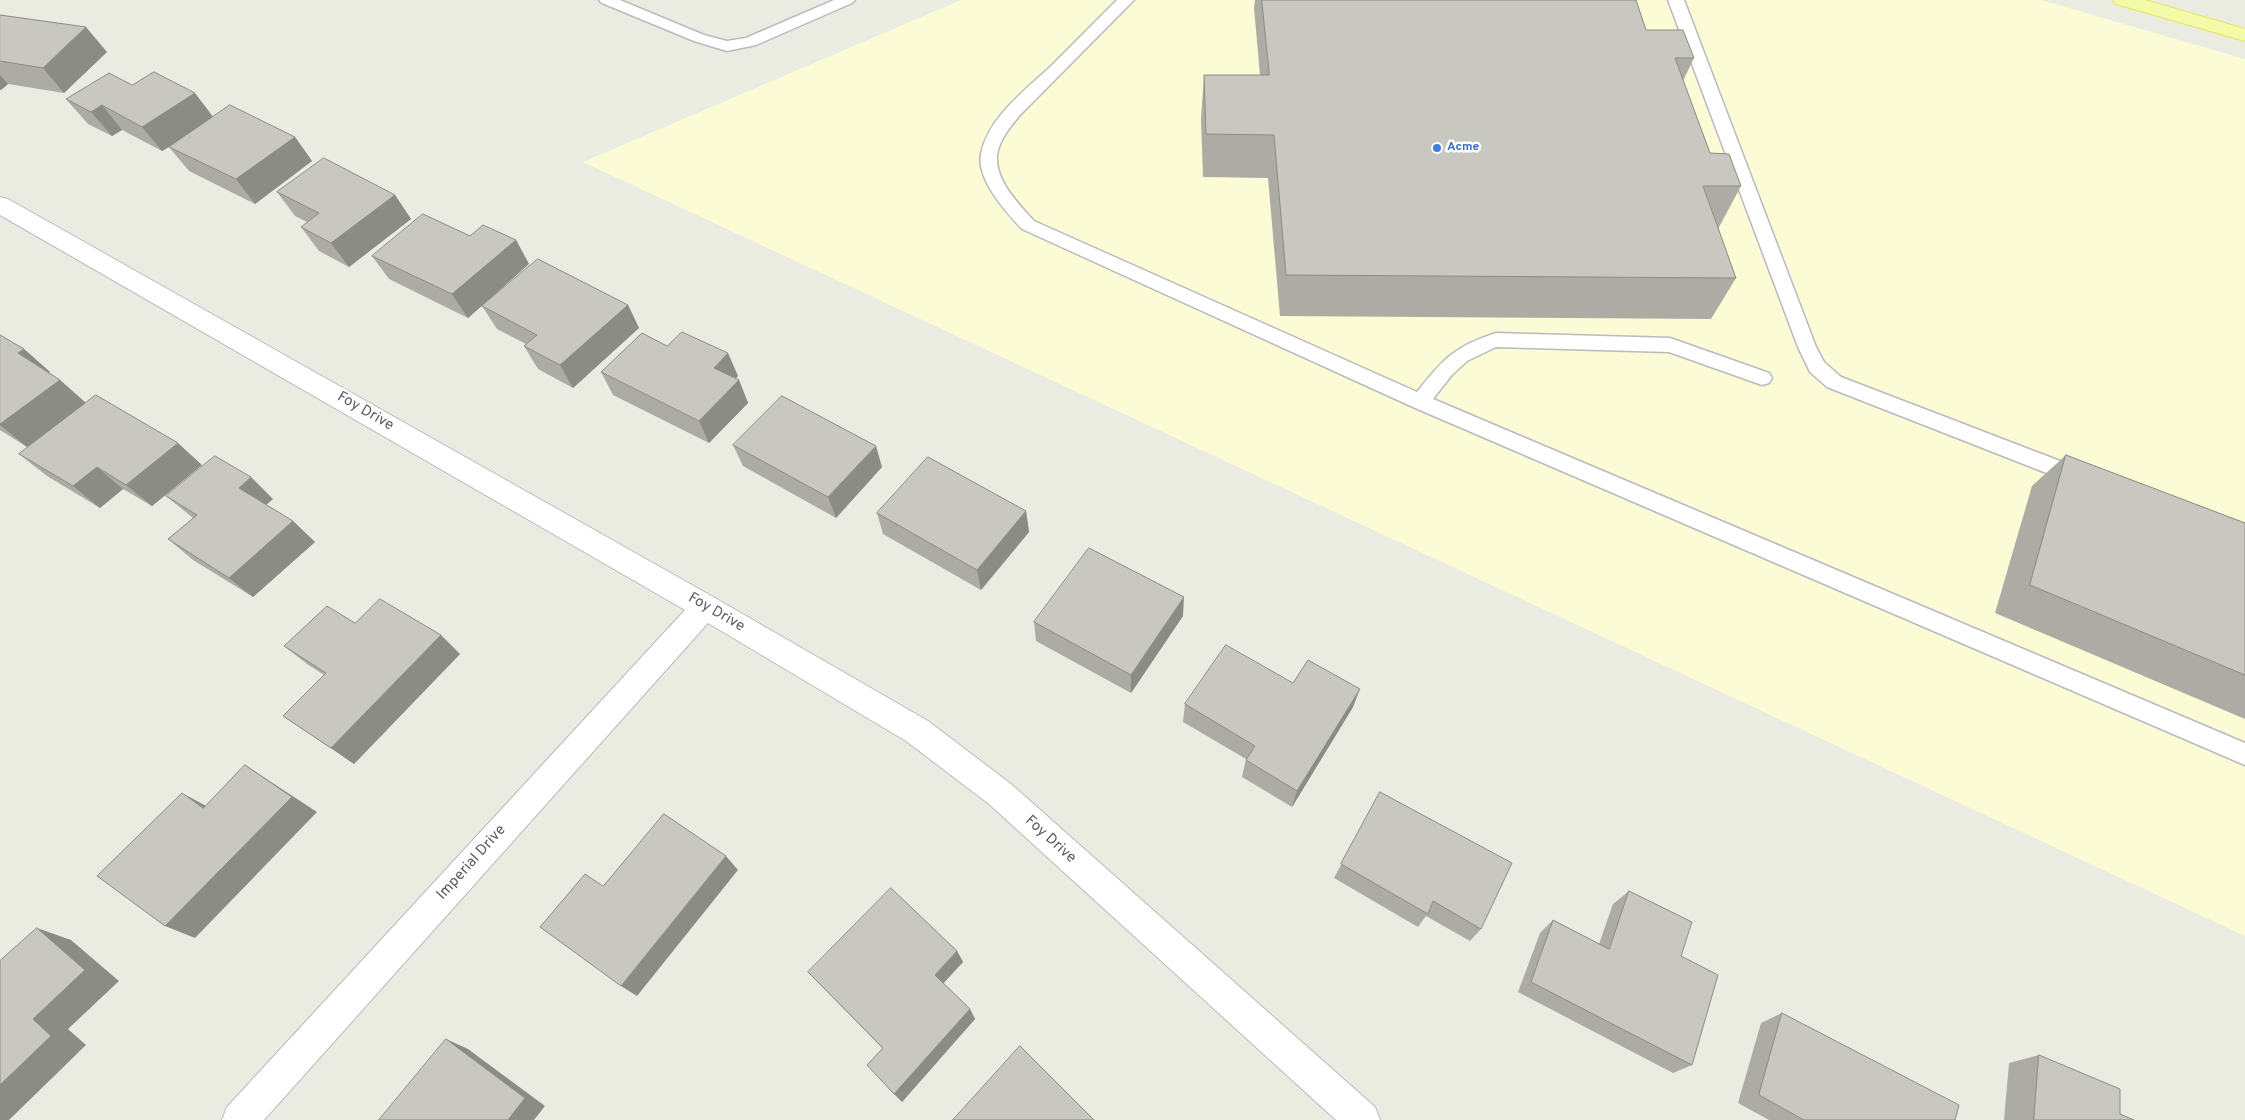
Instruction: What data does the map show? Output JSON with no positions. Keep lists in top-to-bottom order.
{
  "streets": {
    "street": ["Foy Drive", "Imperial Drive"]
  },
  "crossings": [
    ["Foy Drive", "Imperial Drive"]
  ],
  "places": ["Acme"]
}
